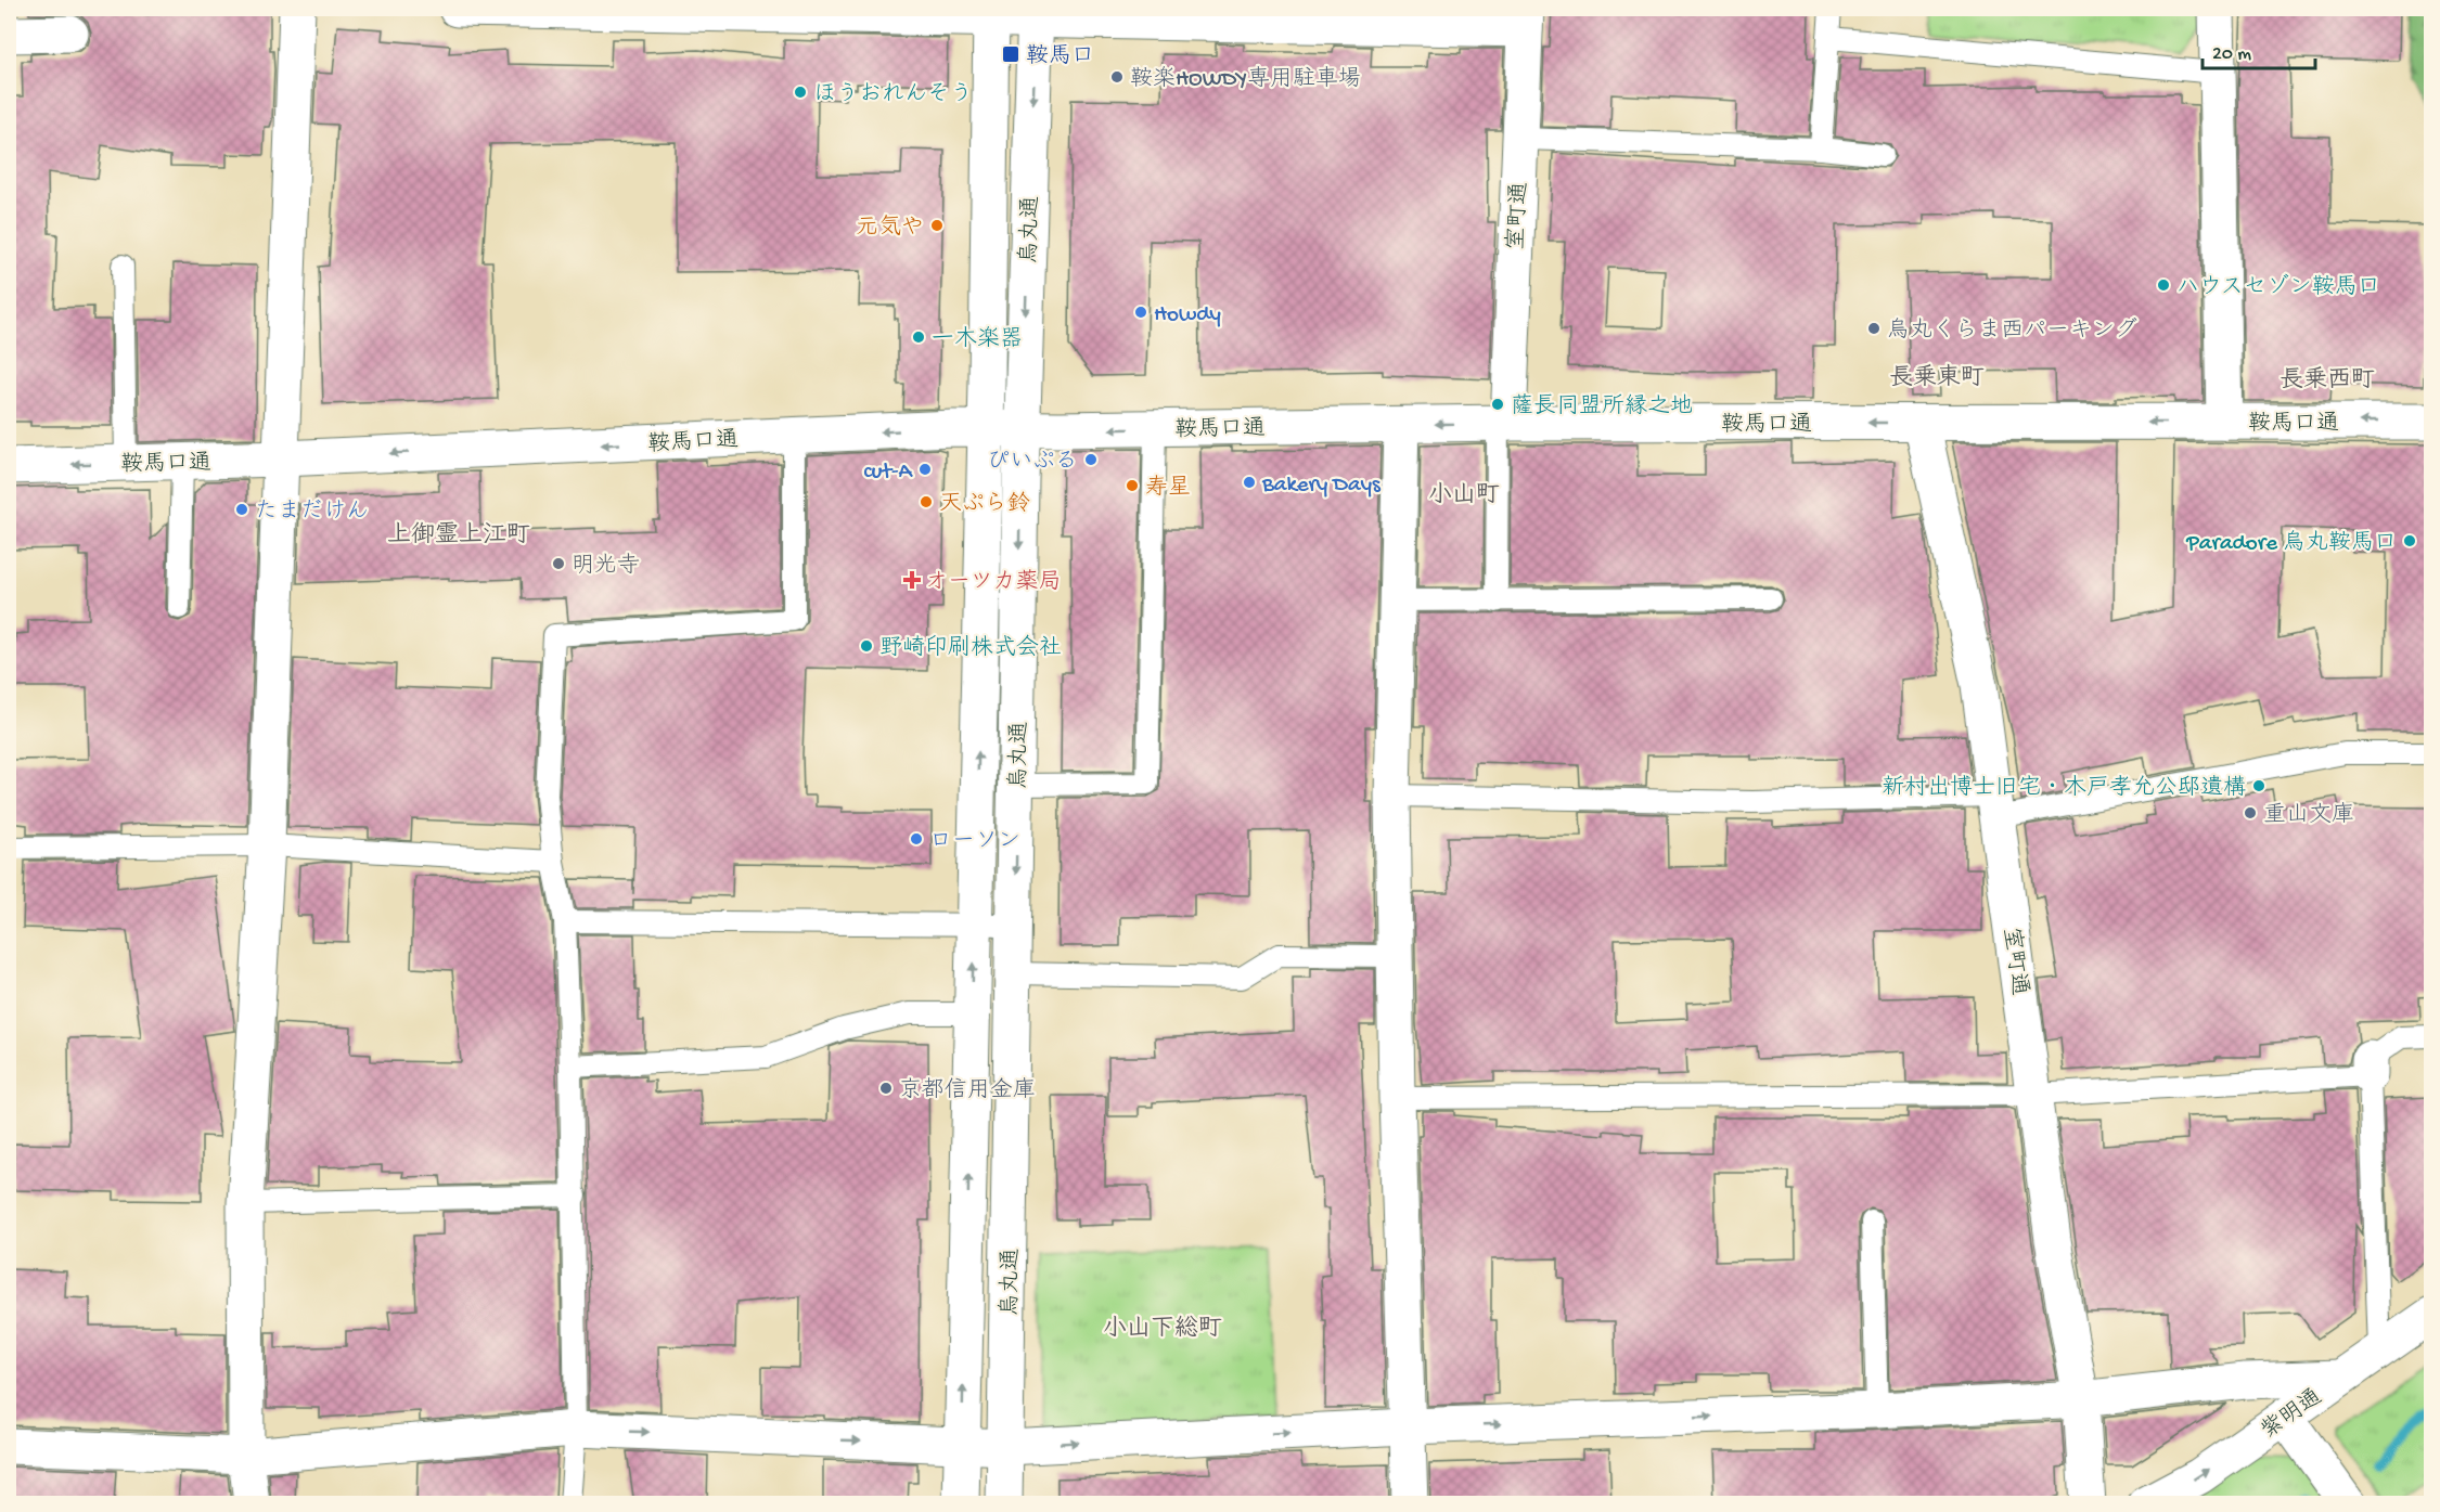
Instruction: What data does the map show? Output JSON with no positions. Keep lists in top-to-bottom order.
{
  "streets": {
    "main road": [
      "室町通",
      "烏丸通",
      "鞍馬口通",
      "紫明通"
    ]
  },
  "crossings": [
    ["室町通", "鞍馬口通"],
    ["烏丸通", "鞍馬口通"]
  ],
  "one_way": ["鞍馬口通", "紫明通"],
  "districts": [
    "長乗東町",
    "長乗西町",
    "小山町",
    "上御霊上江町",
    "小山下総町"
  ],
  "places": {
    "transit": ["鞍馬口"],
    "other": [
      "鞍楽HOWDY専用駐車場",
      "ほうおれんそう",
      "元気や",
      "ハウスセゾン鞍馬口",
      "Howdy",
      "烏丸くらま西パーキング",
      "一木楽器",
      "薩長同盟所縁之地",
      "ぴいぷる",
      "cut-A",
      "Bakery Days",
      "寿星",
      "天ぷら鈴",
      "たまだけん",
      "Paradore 烏丸鞍馬口",
      "明光寺",
      "野崎印刷株式会社",
      "新村出博士旧宅・木戸孝允公邸遺構",
      "重山文庫",
      "ローソン",
      "京都信用金庫"
    ],
    "health": ["オーツカ薬局"]
  },
  "scale_bar": "20 m"
}
